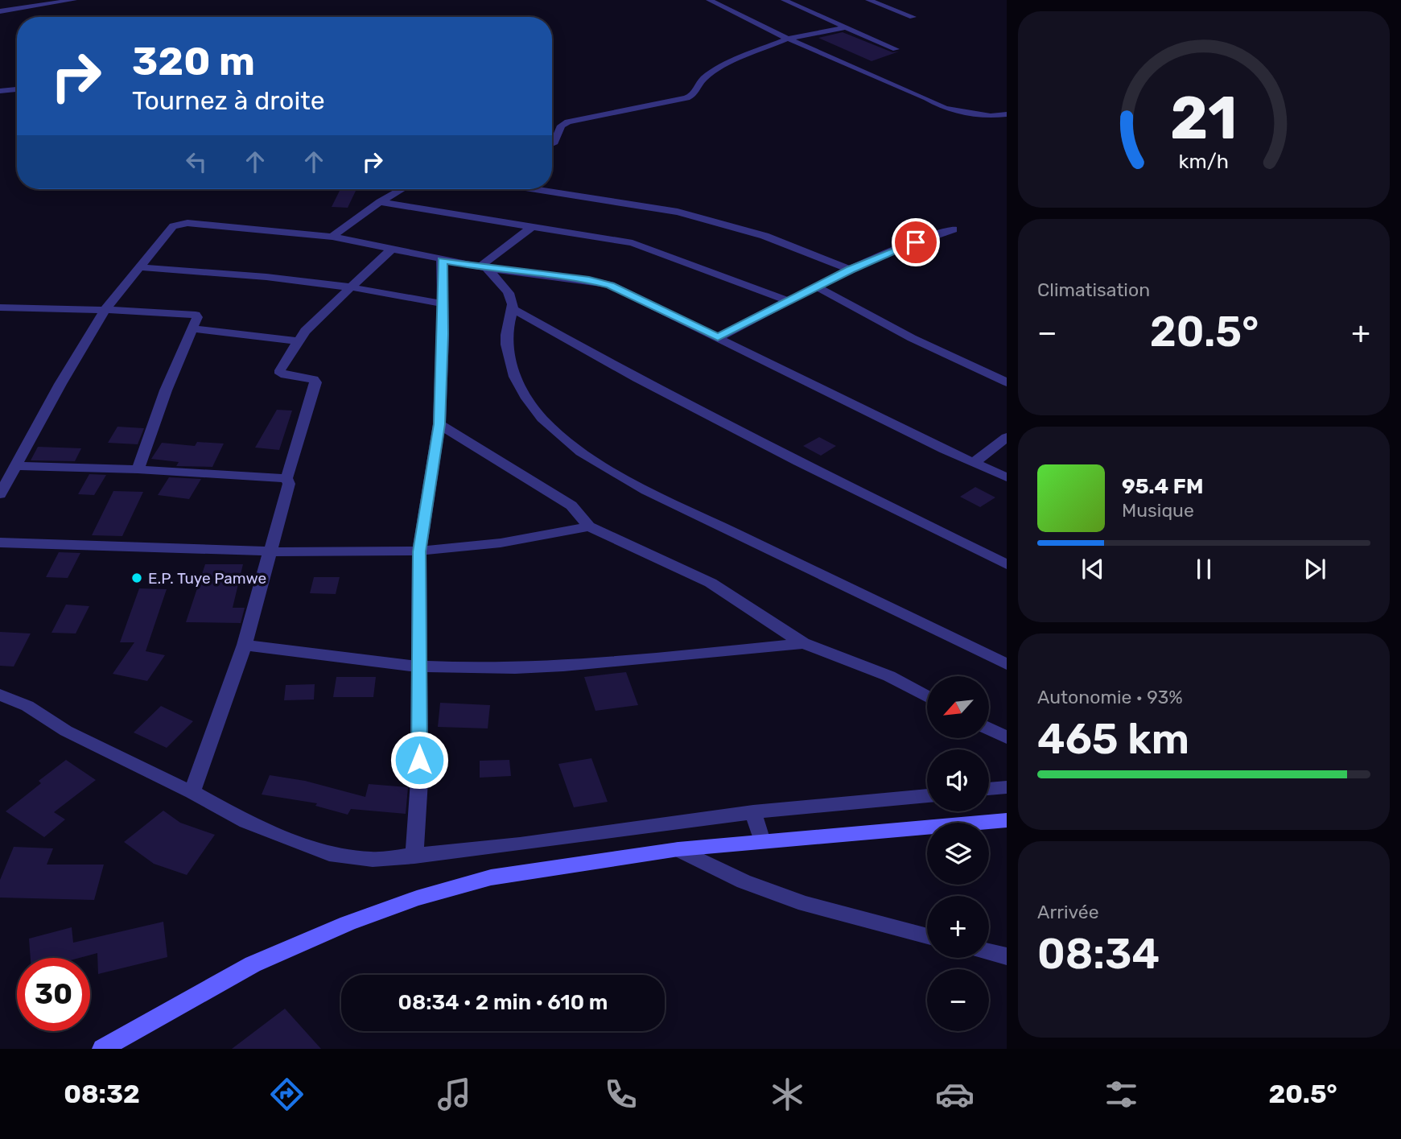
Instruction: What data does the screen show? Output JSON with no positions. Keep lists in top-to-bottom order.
{
  "places": ["E.P. Tuye Pamwe"],
  "north": "bottom left",
  "page": {
    "turn": ["320 m", "Tournez à droite"],
    "tile": [
      "Climatisation",
      ["Autonomie · 93%", "465 km"],
      ["Arrivée", "08:34"]
    ],
    "heat": ["−", "20.5°", "+"],
    "song": ["95.4 FM", "Musique"],
    "map_buttons": ["+", "−"],
    "limit": "30",
    "trip": "08:34 · 2 min · 610 m",
    "tabs": ["08:32", "20.5°"],
    "gauge": ["21", "km/h"]
  }
}
